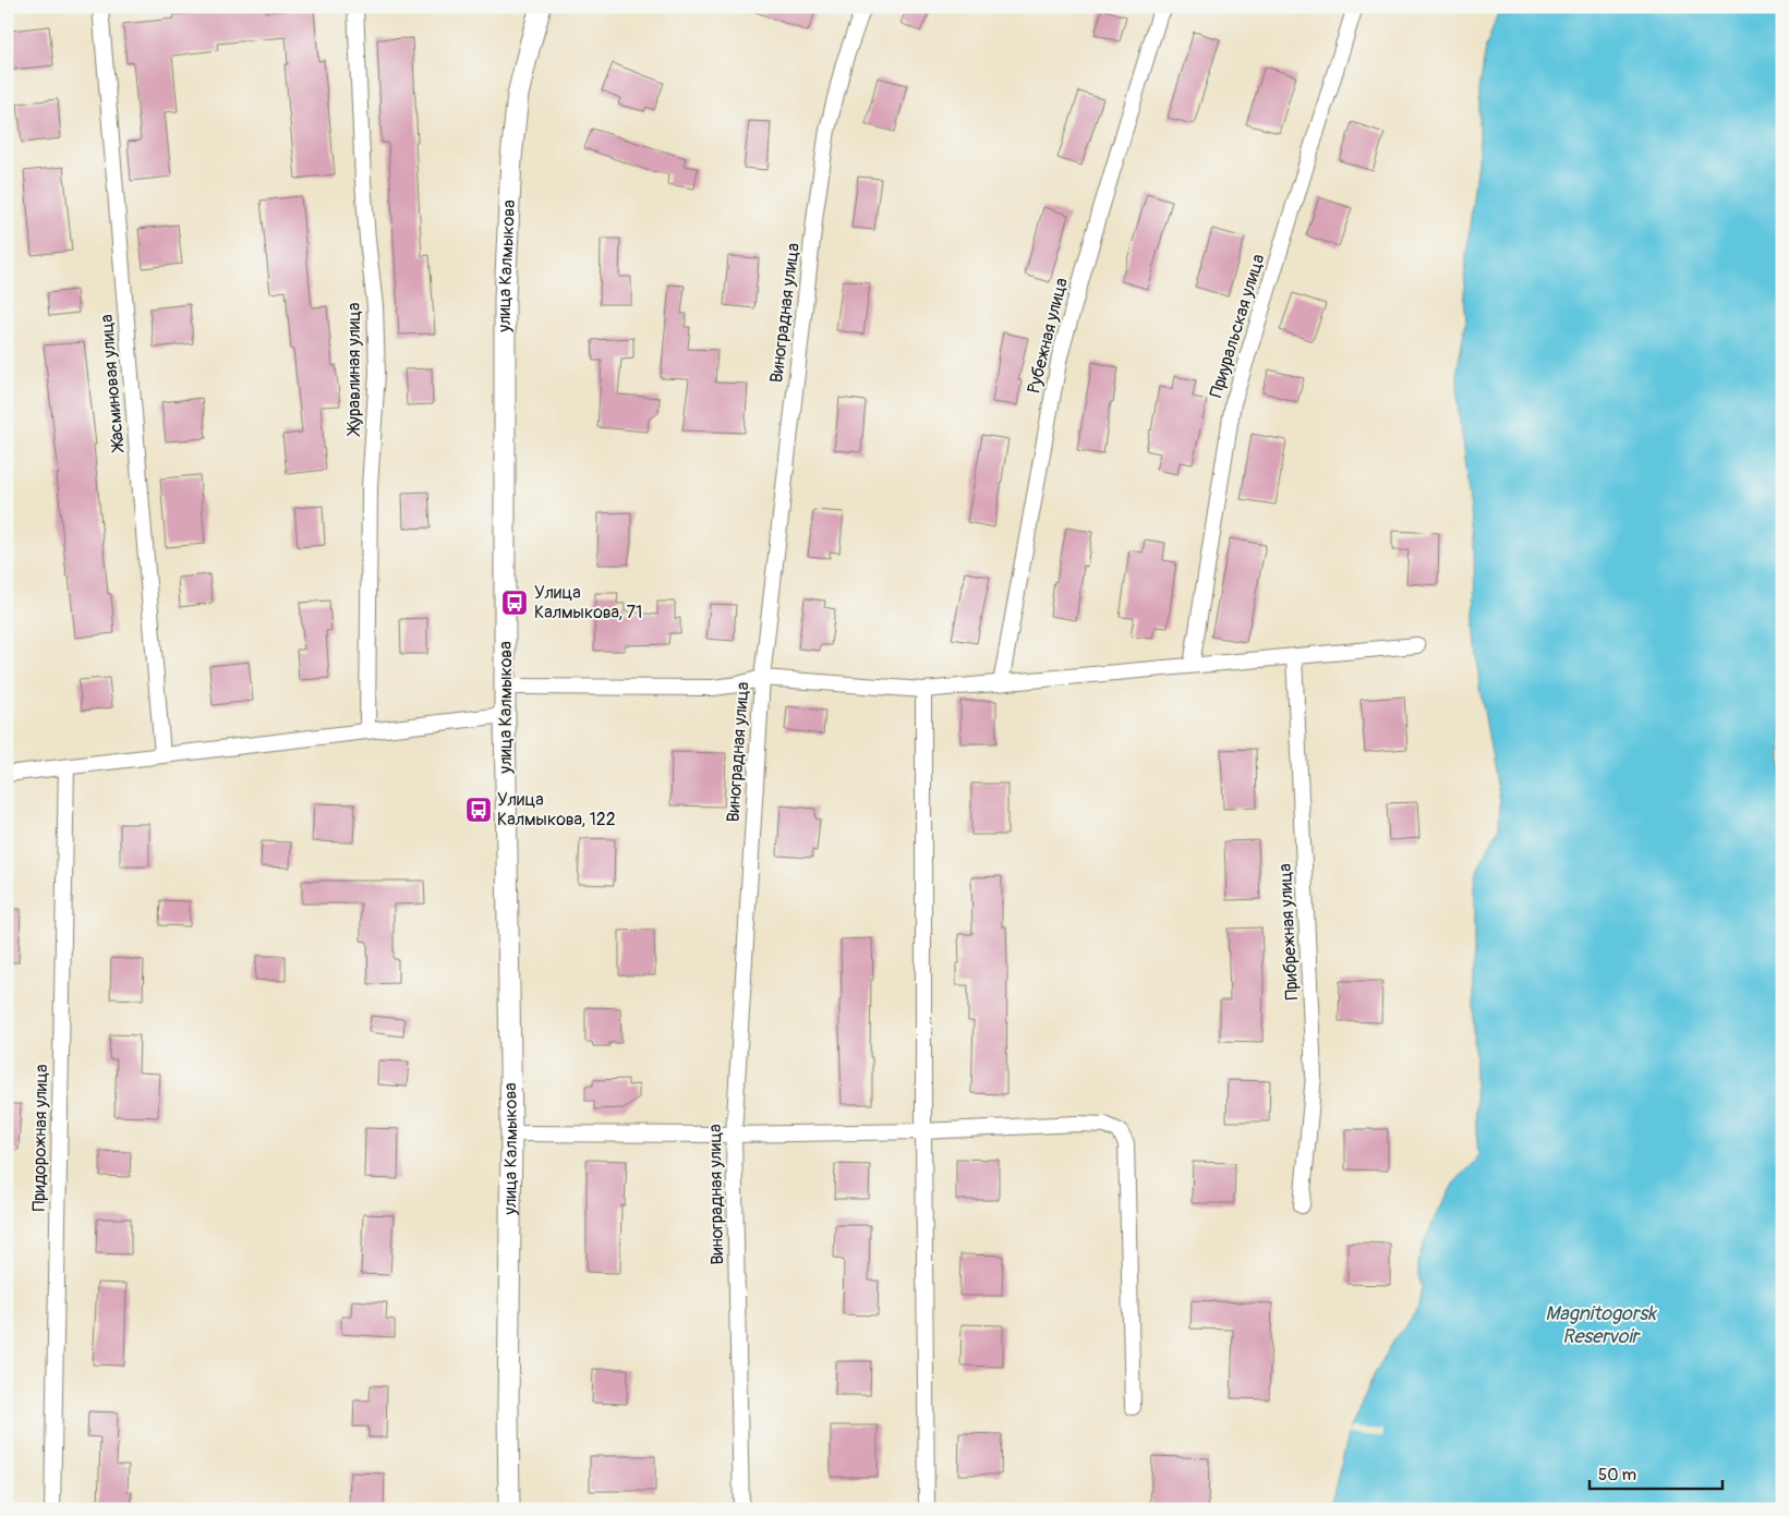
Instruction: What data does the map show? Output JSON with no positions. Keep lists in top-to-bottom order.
{
  "streets": {
    "main road": ["улица Калмыкова"],
    "street": [
      "Виноградная улица",
      "Приуральская улица",
      "Рубежная улица",
      "Журавлиная улица",
      "Жасминовая улица",
      "Прибрежная улица",
      "Придорожная улица"
    ]
  },
  "water": ["Magnitogorsk Reservoir"],
  "places": {
    "bus stop": ["Улица Калмыкова, 71", "Улица Калмыкова, 122"]
  },
  "scale_bar": "50 m"
}
